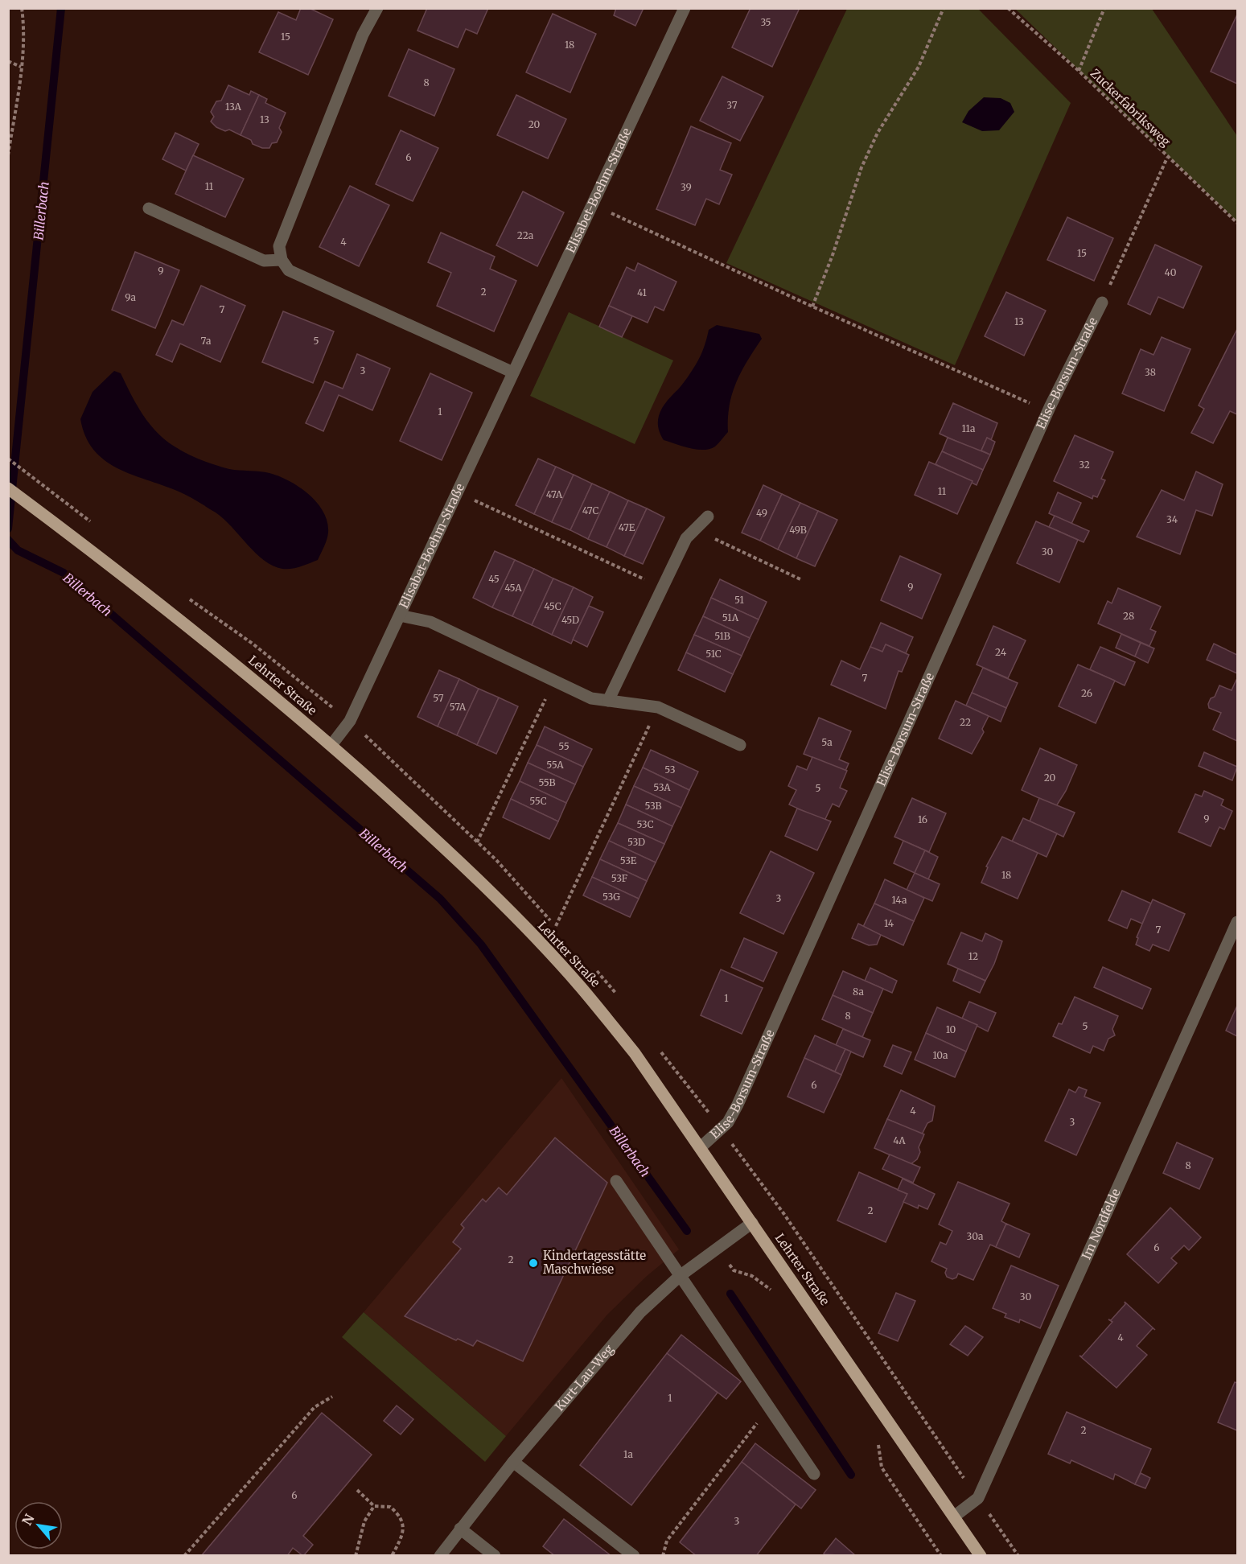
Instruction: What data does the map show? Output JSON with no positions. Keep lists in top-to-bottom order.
{
  "streets": {
    "main road": ["Lehrter Straße"],
    "street": [
      "Elisabet-Boehm-Straße",
      "Elise-Borsum-Straße",
      "Im Nordfelde",
      "Kurt-Lau-Weg"
    ],
    "path": ["Zuckerfabriksweg"]
  },
  "crossings": [
    ["Elisabet-Boehm-Straße", "Lehrter Straße"],
    ["Elise-Borsum-Straße", "Lehrter Straße"],
    ["Lehrter Straße", "Im Nordfelde"],
    ["Lehrter Straße", "Kurt-Lau-Weg"]
  ],
  "water": ["Billerbach"],
  "places": ["Kindertagesstätte Maschwiese"],
  "house_numbers": [
    "35",
    "15",
    "18",
    "8",
    "37",
    "13A",
    "13",
    "20",
    "6",
    "11",
    "39",
    "22a",
    "4",
    "15",
    "9",
    "40",
    "2",
    "41",
    "9a",
    "7",
    "13",
    "7a",
    "5",
    "3",
    "38",
    "1",
    "11a",
    "32",
    "11",
    "47A",
    "47C",
    "49",
    "34",
    "47E",
    "49B",
    "30",
    "45",
    "9",
    "45A",
    "51",
    "45C",
    "28",
    "51A",
    "45D",
    "51B",
    "24",
    "51C",
    "7",
    "26",
    "57",
    "57A",
    "22",
    "5a",
    "55",
    "55A",
    "53",
    "20",
    "55B",
    "53A",
    "5",
    "55C",
    "53B",
    "9",
    "16",
    "53C",
    "53D",
    "53E",
    "18",
    "53F",
    "53G",
    "3",
    "14a",
    "14",
    "7",
    "12",
    "8a",
    "1",
    "8",
    "5",
    "10",
    "10a",
    "6",
    "4",
    "3",
    "4A",
    "8",
    "2",
    "30a",
    "6",
    "2",
    "30",
    "4",
    "1",
    "2",
    "1a",
    "6",
    "3"
  ],
  "north": "top left"
}
